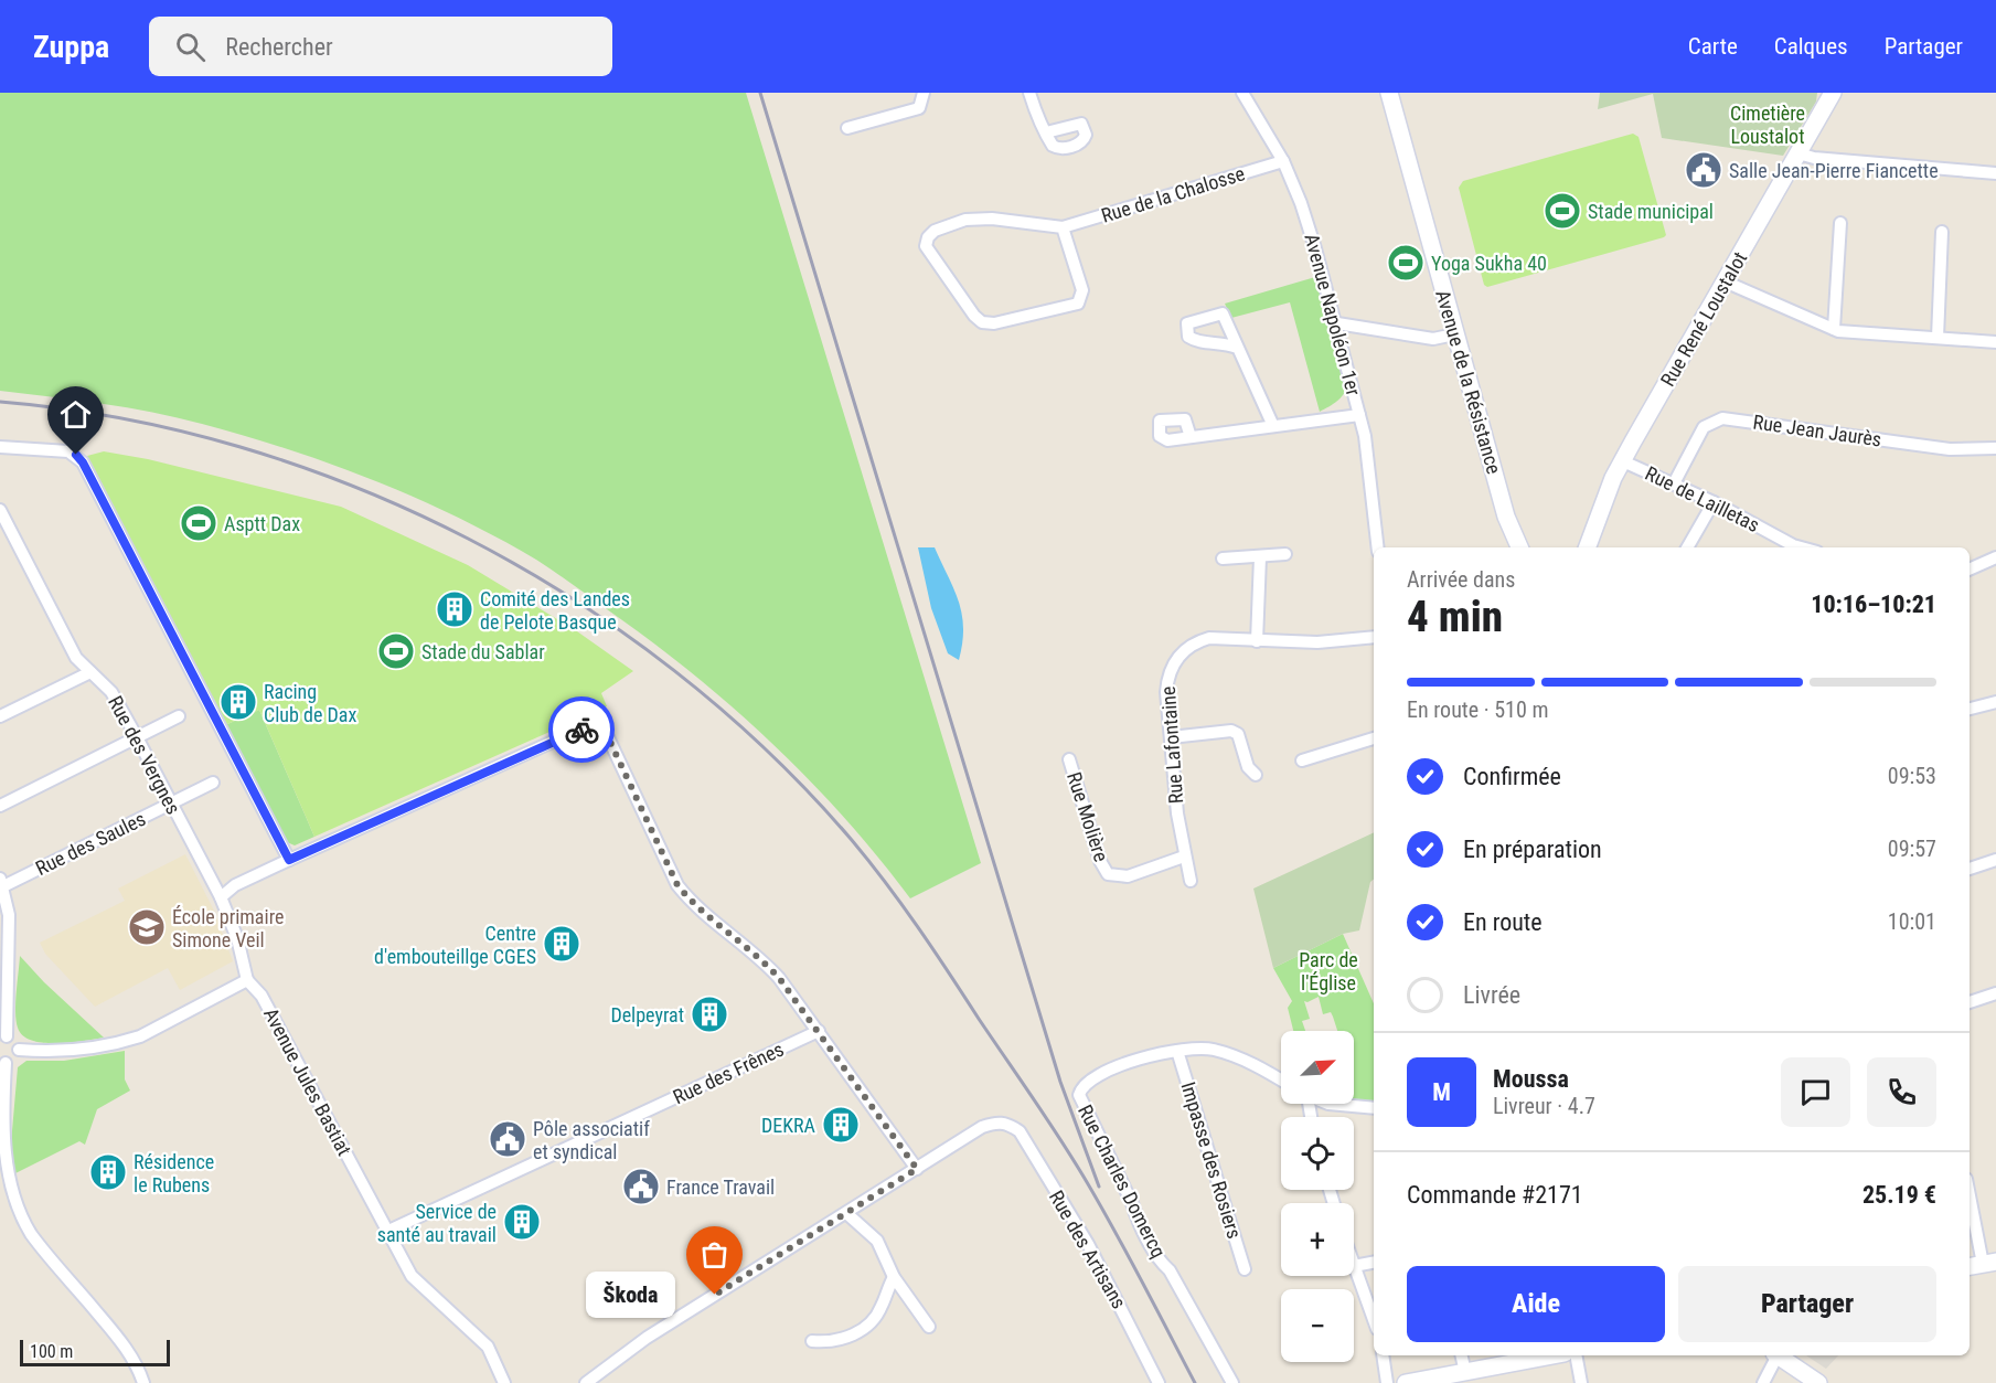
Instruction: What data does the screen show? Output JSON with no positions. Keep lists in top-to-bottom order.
{
  "streets": {
    "main road": ["Rue René Loustalot", "Avenue de la Résistance"],
    "street": [
      "Rue de la Chalosse",
      "Avenue Napoléon 1er",
      "Rue Jean Jaurès",
      "Rue de Lailletas",
      "Rue Lafontaine",
      "Rue des Vergnes",
      "Rue Molière",
      "Rue des Saules",
      "Rue des Frênes",
      "Avenue Jules Bastiat",
      "Impasse des Rosiers",
      "Rue Charles Domercq",
      "Rue des Artisans"
    ]
  },
  "crossings": [
    ["Rue de la Chalosse", "Avenue Napoléon 1er"],
    ["Rue René Loustalot", "Rue de Lailletas"],
    ["Rue Jean Jaurès", "Rue de Lailletas"],
    ["Rue Lafontaine", "Rue Molière"],
    ["Rue des Vergnes", "Rue des Saules"],
    ["Rue des Vergnes", "Avenue Jules Bastiat"],
    ["Rue des Frênes", "Avenue Jules Bastiat"],
    ["Impasse des Rosiers", "Rue Charles Domercq"]
  ],
  "parks": ["Cimetière Loustalot", "Parc de l'Église"],
  "places": {
    "public building": ["Salle Jean-Pierre Fiancette", "Pôle associatif et syndical", "France Travail"],
    "sports": [
      "Stade municipal",
      "Yoga Sukha 40",
      "Asptt Dax",
      "Stade du Sablar"
    ],
    "building": [
      "Comité des Landes de Pelote Basque",
      "Racing Club de Dax",
      "Centre d'embouteillge CGES",
      "Delpeyrat",
      "DEKRA",
      "Résidence le Rubens",
      "Service de santé au travail"
    ],
    "school or university": ["École primaire Simone Veil"],
    "other": ["Škoda"]
  },
  "scale_bar": "100 m",
  "north": "top right",
  "page": {
    "header": "Zuppa",
    "search": "Rechercher",
    "nav": ["Carte", "Calques", "Partager"],
    "heading": ["4 min", "Arrivée dans", "10:16–10:21"],
    "panel": [
      "Moussa",
      "Livreur · 4.7",
      "Commande #2171",
      "25.19 €"
    ],
    "bar": "En route · 510 m",
    "list": [
      ["Confirmée", "09:53"],
      ["En préparation", "09:57"],
      ["En route", "10:01"],
      "Livrée"
    ],
    "map_buttons": ["+", "−"],
    "round": "M",
    "buttons": ["Aide", "Partager"],
    "bubble": "Škoda",
    "scale": "100 m"
  }
}
